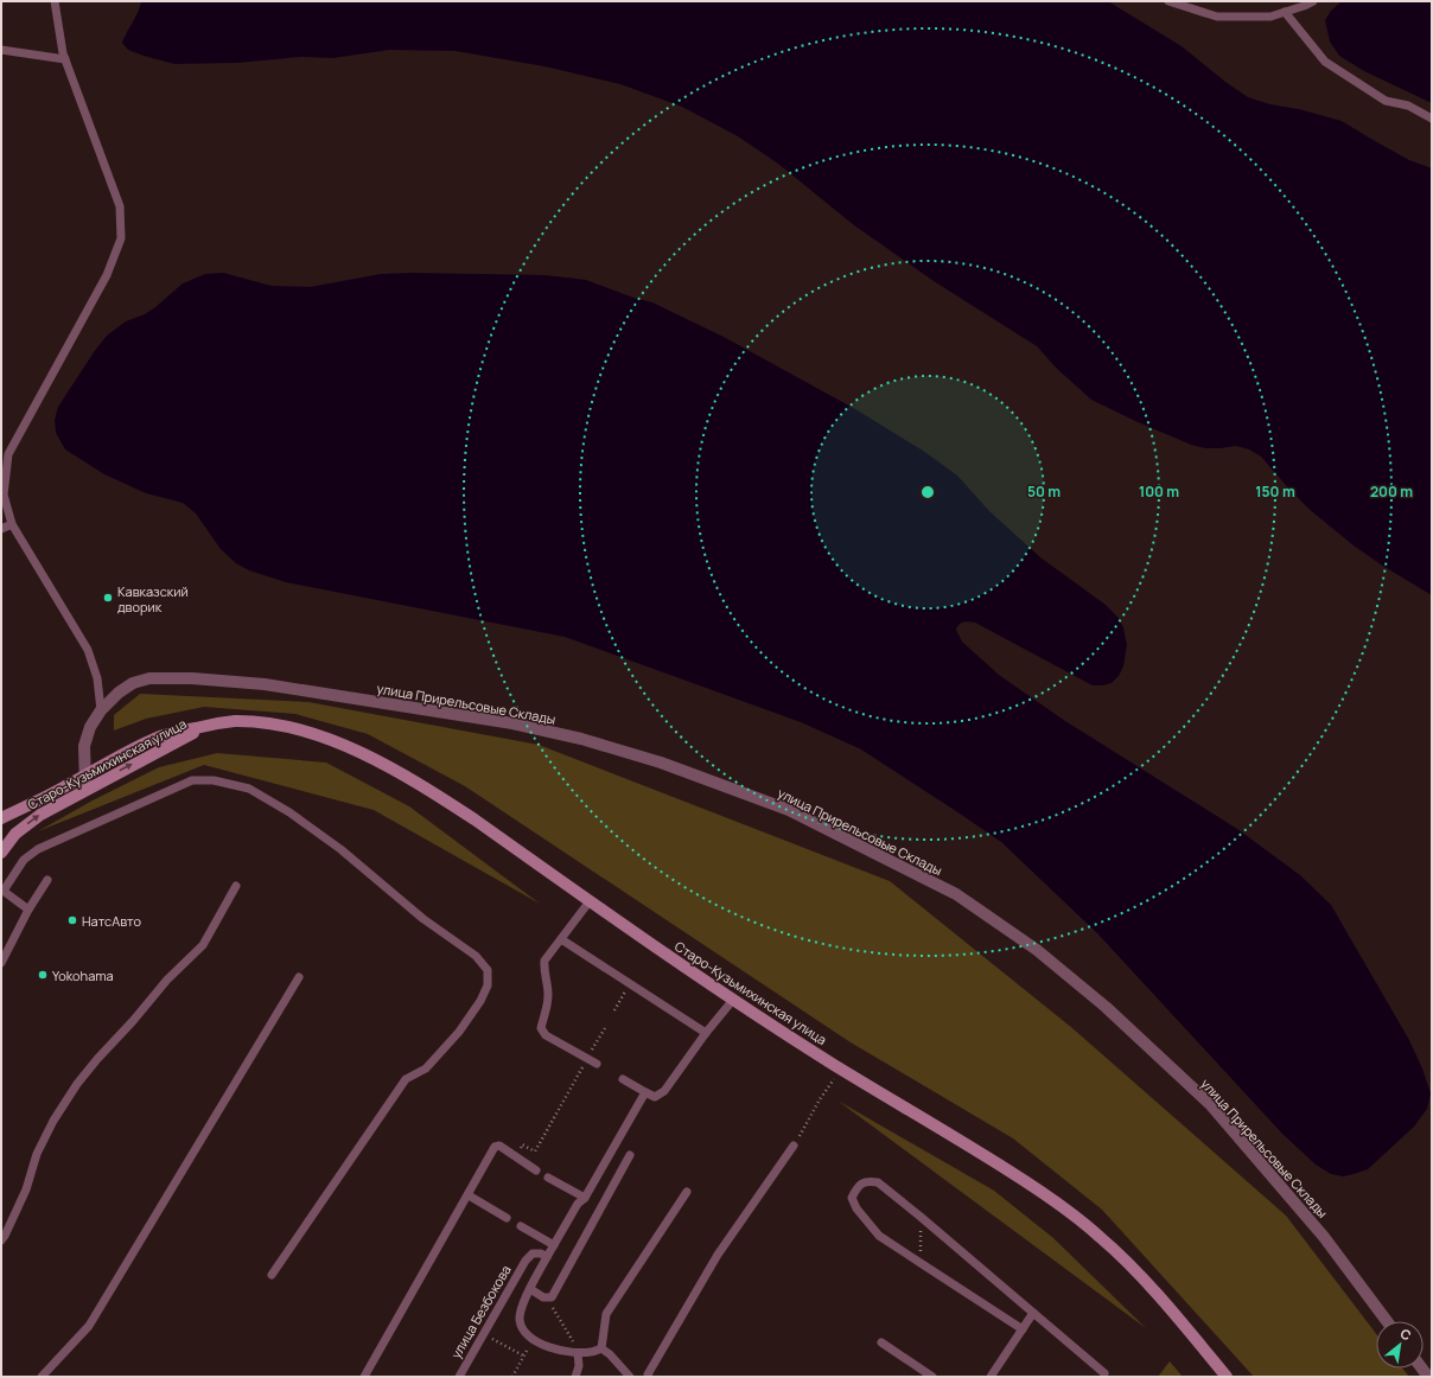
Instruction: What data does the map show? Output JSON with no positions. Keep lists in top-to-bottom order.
{
  "streets": {
    "main road": ["Старо-Кузьмихинская улица"],
    "street": ["улица Прирельсовые Склады"],
    "lane": ["улица Безбокова"]
  },
  "crossings": [
    ["улица Прирельсовые Склады", "Старо-Кузьмихинская улица"]
  ],
  "places": ["Кавказский дворик", "НатсАвто", "Yokohama"],
  "north": "top right",
  "rings": [
    "50 m",
    "100 m",
    "150 m",
    "200 m"
  ]
}
